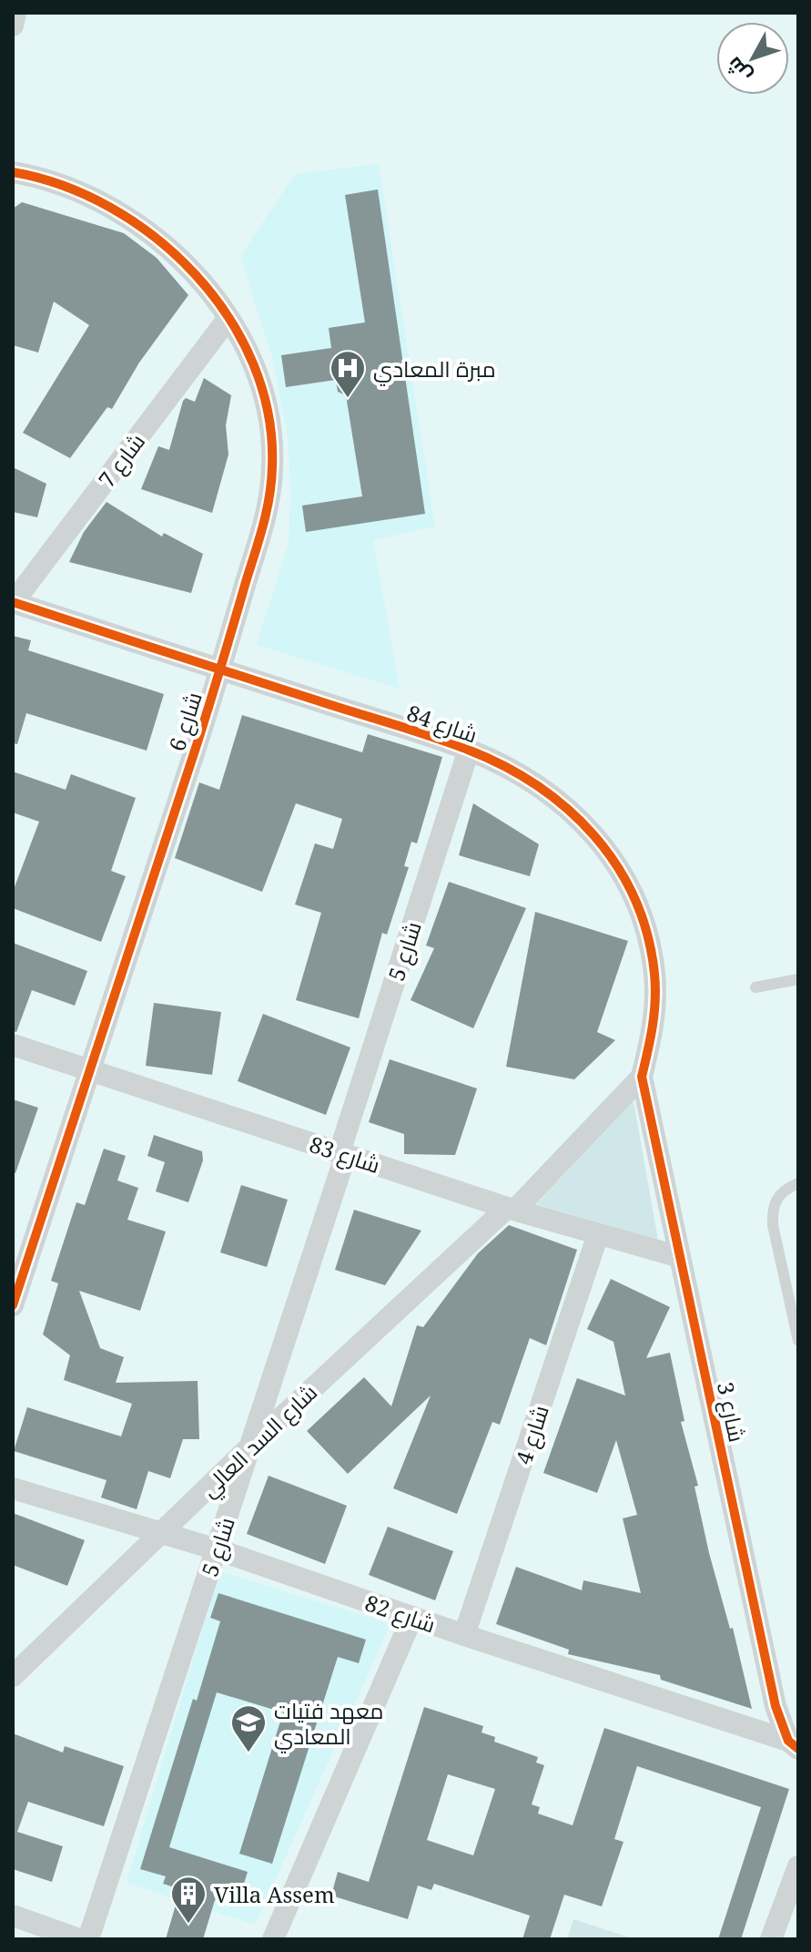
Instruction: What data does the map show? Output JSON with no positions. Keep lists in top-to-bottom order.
{
  "streets": {
    "street": [
      "شارع 7",
      "شارع 6",
      "شارع 84",
      "شارع 5",
      "شارع 83",
      "شارع 3",
      "شارع 4",
      "شارع السد العالي",
      "شارع 82"
    ]
  },
  "crossings": [
    ["شارع 7", "شارع 6"],
    ["شارع 7", "شارع 84"],
    ["شارع 6", "شارع 84"],
    ["شارع 6", "شارع 83"],
    ["شارع 84", "شارع 5"],
    ["شارع 84", "شارع 3"],
    ["شارع 84", "شارع السد العالي"],
    ["شارع 5", "شارع 83"],
    ["شارع 5", "شارع السد العالي"],
    ["شارع 5", "شارع 82"],
    ["شارع 83", "شارع 3"],
    ["شارع 83", "شارع 4"],
    ["شارع 83", "شارع السد العالي"],
    ["شارع 3", "شارع السد العالي"],
    ["شارع 3", "شارع 82"],
    ["شارع 4", "شارع 82"],
    ["شارع السد العالي", "شارع 82"]
  ],
  "places": {
    "hospital": ["مبرة المعادي"],
    "school or university": ["معهد فتيات المعادي"],
    "building": ["Villa Assem"]
  },
  "north": "bottom left"
}
